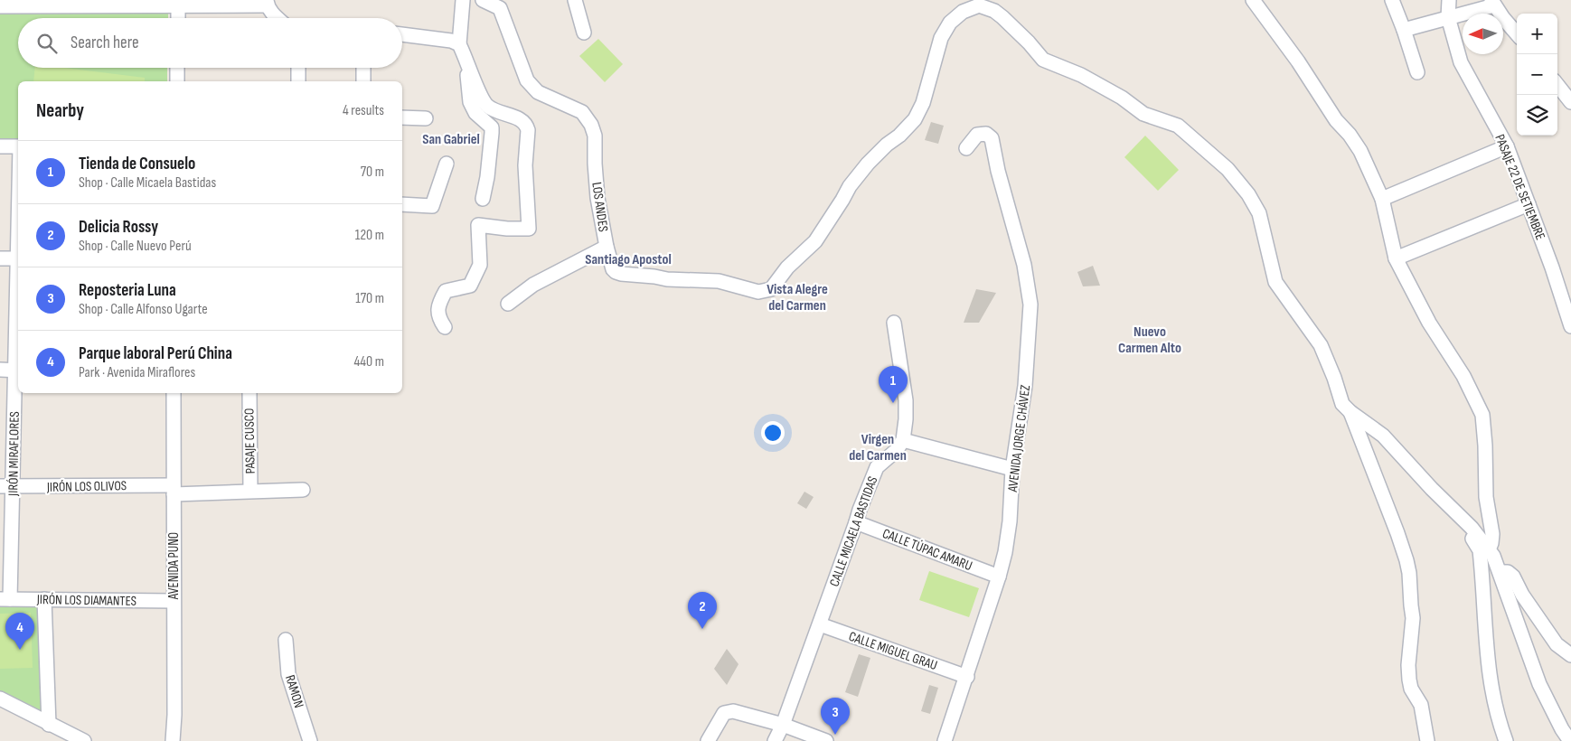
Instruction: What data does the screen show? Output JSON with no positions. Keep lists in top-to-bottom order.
{
  "streets": {
    "street": [
      "PASAJE 22 DE SETIEMBRE",
      "LOS ANDES",
      "AVENIDA JORGE CHÁVEZ",
      "PASAJE CUSCO",
      "JIRÓN MIRAFLORES",
      "JIRÓN LOS OLIVOS",
      "CALLE MICAELA BASTIDAS",
      "CALLE TÚPAC AMARU",
      "AVENIDA PUNO",
      "JIRÓN LOS DIAMANTES",
      "CALLE MIGUEL GRAU",
      "RAMON"
    ]
  },
  "crossings": [
    ["AVENIDA JORGE CHÁVEZ", "CALLE TÚPAC AMARU"],
    ["AVENIDA JORGE CHÁVEZ", "CALLE MIGUEL GRAU"],
    ["PASAJE CUSCO", "JIRÓN LOS OLIVOS"],
    ["JIRÓN MIRAFLORES", "JIRÓN LOS OLIVOS"],
    ["JIRÓN MIRAFLORES", "JIRÓN LOS DIAMANTES"],
    ["JIRÓN LOS OLIVOS", "AVENIDA PUNO"],
    ["CALLE MICAELA BASTIDAS", "CALLE TÚPAC AMARU"],
    ["CALLE MICAELA BASTIDAS", "CALLE MIGUEL GRAU"],
    ["AVENIDA PUNO", "JIRÓN LOS DIAMANTES"]
  ],
  "districts": [
    "San Gabriel",
    "Santiago Apostol",
    "Vista Alegre del Carmen",
    "Nuevo Carmen Alto",
    "Virgen del Carmen"
  ],
  "north": "left",
  "page": {
    "map_buttons": ["+", "−"],
    "search": "Search here",
    "heading": ["Nearby", "4 results"],
    "list": [
      {
        "mark": "1",
        "name": "Tienda de Consuelo",
        "note": "Shop · Calle Micaela Bastidas",
        "value": "70 m"
      },
      {
        "mark": "2",
        "name": "Delicia Rossy",
        "note": "Shop · Calle Nuevo Perú",
        "value": "120 m"
      },
      {
        "mark": "3",
        "name": "Reposteria Luna",
        "note": "Shop · Calle Alfonso Ugarte",
        "value": "170 m"
      },
      {
        "mark": "4",
        "name": "Parque laboral Perú China",
        "note": "Park · Avenida Miraflores",
        "value": "440 m"
      }
    ],
    "pins": [
      "1",
      "2",
      "4",
      "3"
    ]
  }
}
